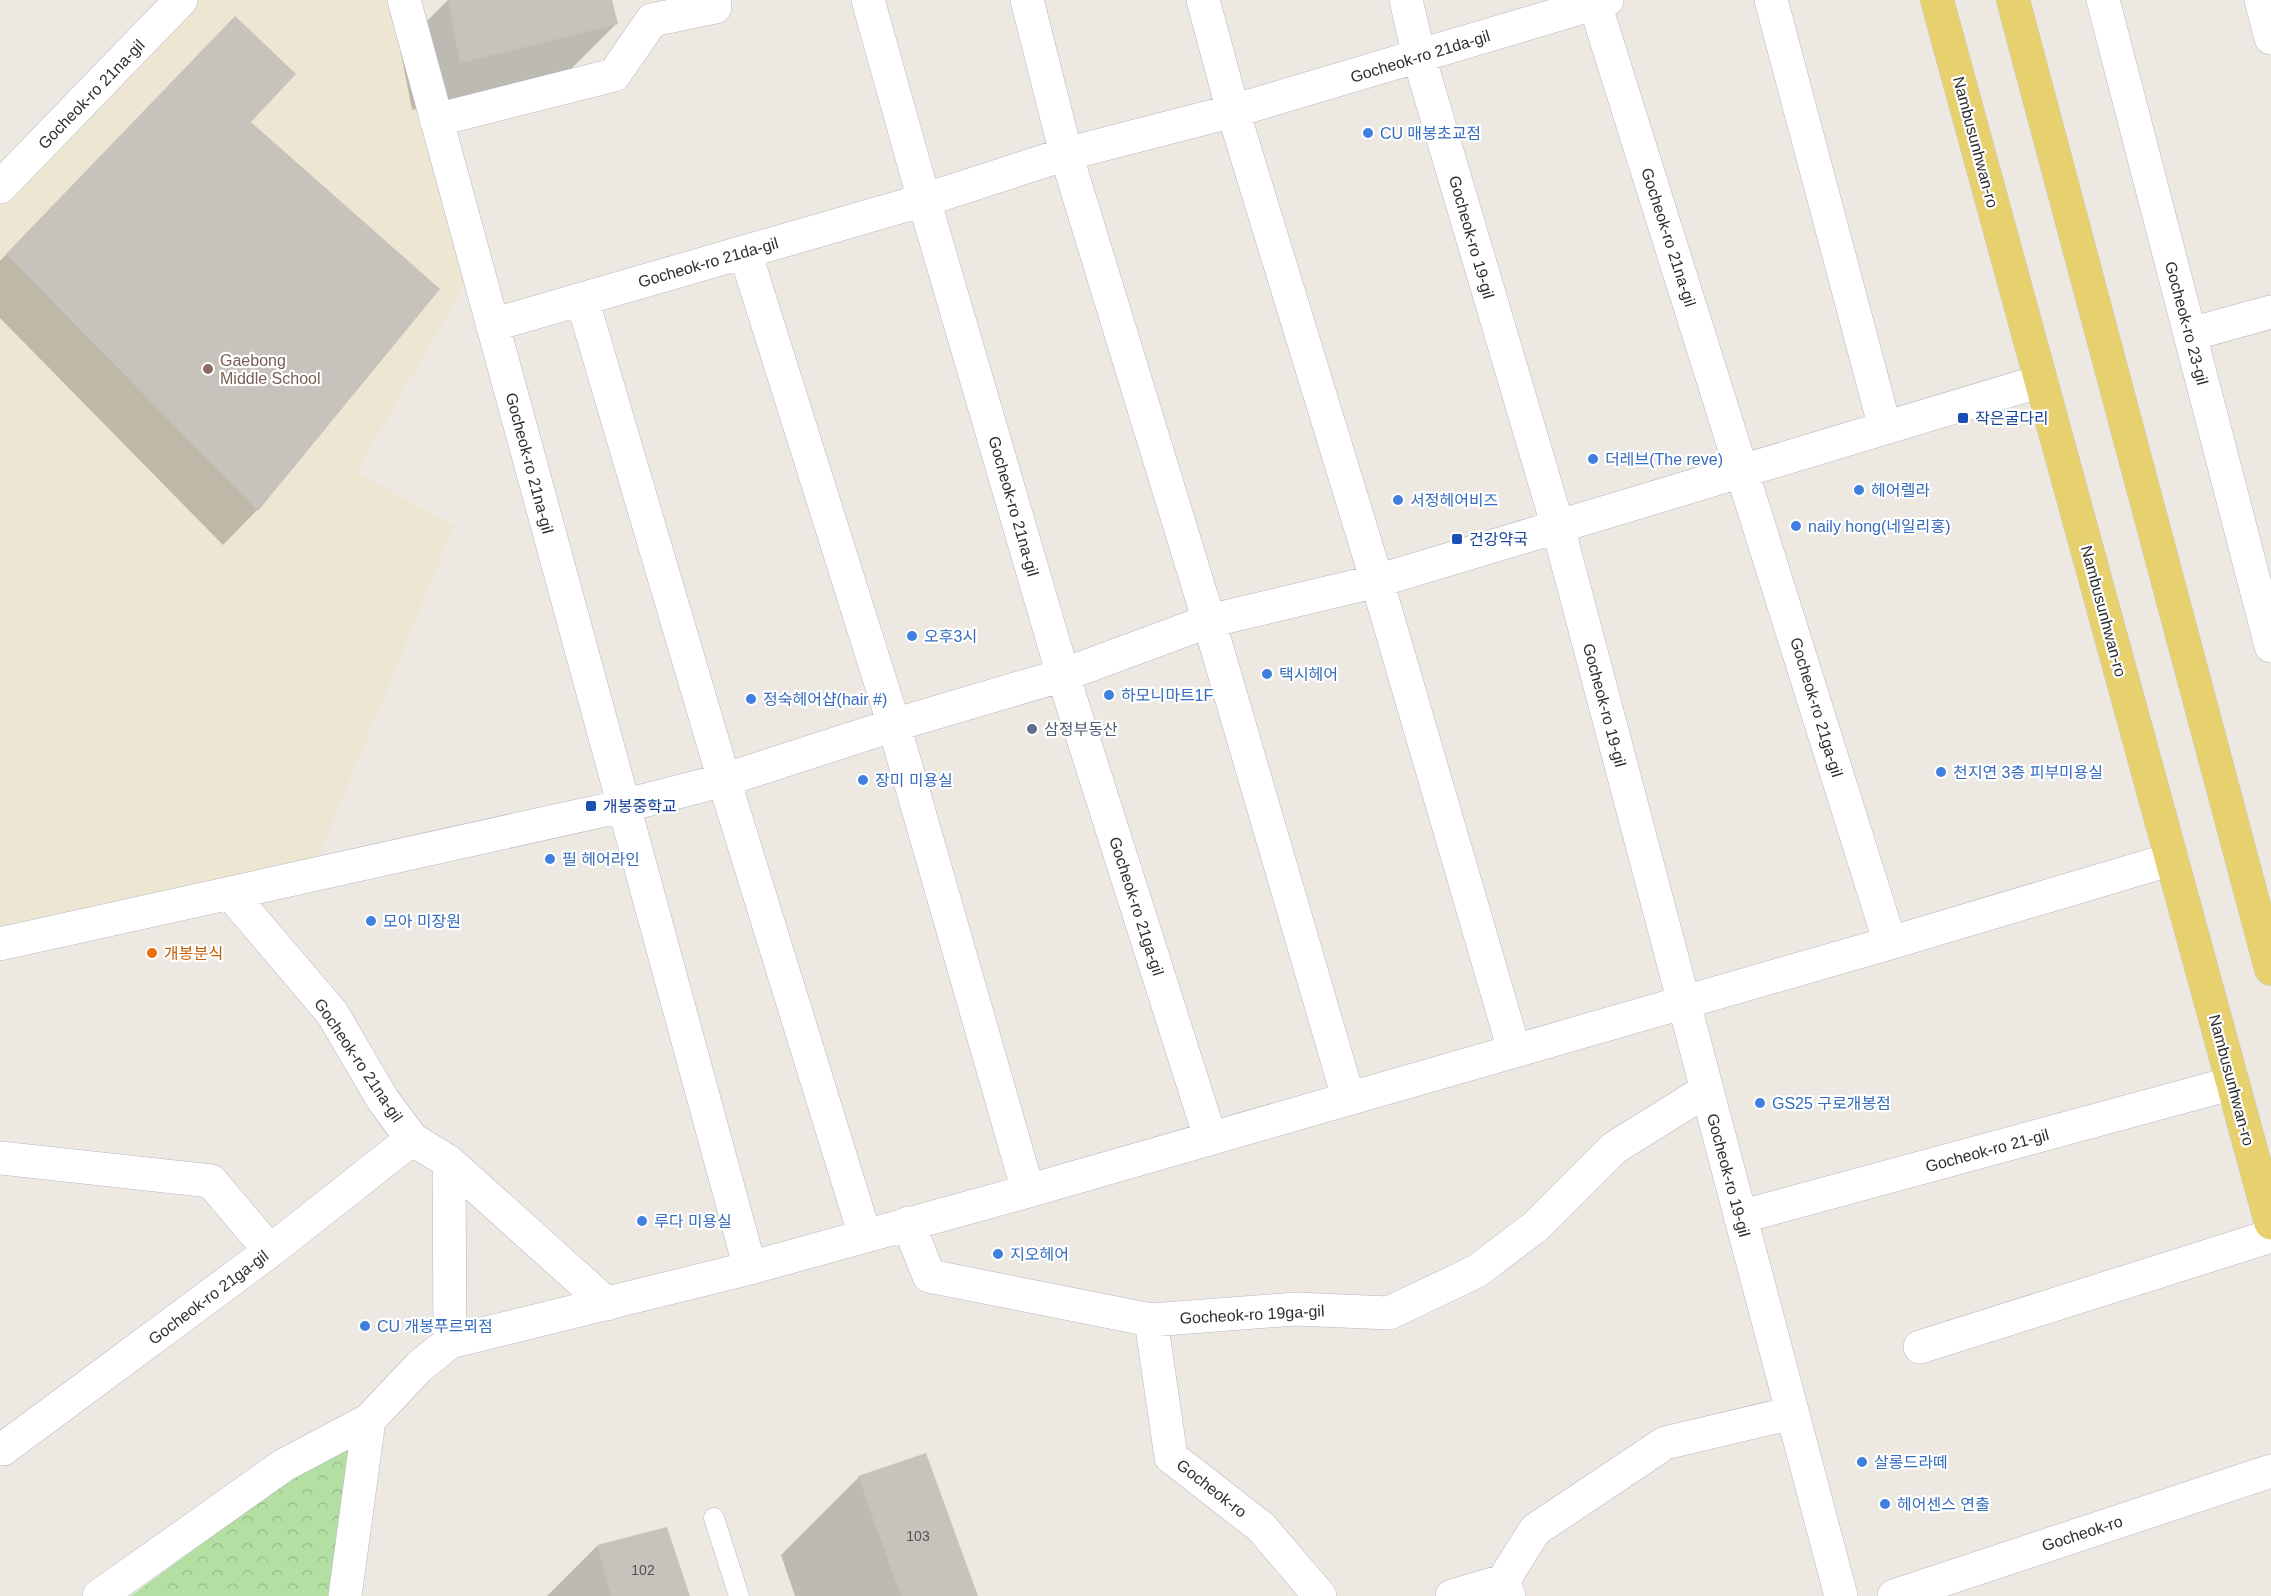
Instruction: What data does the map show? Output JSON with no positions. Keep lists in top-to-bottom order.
{
  "streets": {
    "main road": ["Nambusunhwan-ro"],
    "street": [
      "Gocheok-ro 21da-gil",
      "Gocheok-ro 21na-gil",
      "Gocheok-ro 19-gil",
      "Gocheok-ro 23-gil",
      "Gocheok-ro 21ga-gil",
      "Gocheok-ro 21-gil",
      "Gocheok-ro 19ga-gil",
      "Gocheok-ro"
    ]
  },
  "crossings": [
    ["Gocheok-ro 21da-gil", "Gocheok-ro 21na-gil"],
    ["Gocheok-ro 21da-gil", "Gocheok-ro 19-gil"],
    ["Gocheok-ro 21na-gil", "Gocheok-ro 21ga-gil"],
    ["Nambusunhwan-ro", "Gocheok-ro 21-gil"],
    ["Gocheok-ro 19-gil", "Gocheok-ro 21-gil"],
    ["Gocheok-ro 19-gil", "Gocheok-ro 19ga-gil"],
    ["Gocheok-ro 19ga-gil", "Gocheok-ro"]
  ],
  "places": {
    "other": [
      "CU 매봉초교점",
      "Gaebong Middle School",
      "더레브(The reve)",
      "헤어렐라",
      "서정헤어비즈",
      "naily hong(네일리홍)",
      "오후3시",
      "택시헤어",
      "하모니마트1F",
      "정숙헤어샵(hair #)",
      "삼정부동산",
      "천지연 3층 피부미용실",
      "장미 미용실",
      "필 헤어라인",
      "모아 미장원",
      "개봉분식",
      "GS25 구로개봉점",
      "루다 미용실",
      "지오헤어",
      "CU 개봉푸르뫼점",
      "살롱드라떼",
      "헤어센스 연출"
    ],
    "transit": ["작은굴다리", "건강약국", "개봉중학교"]
  },
  "house_numbers": ["103", "102"]
}
